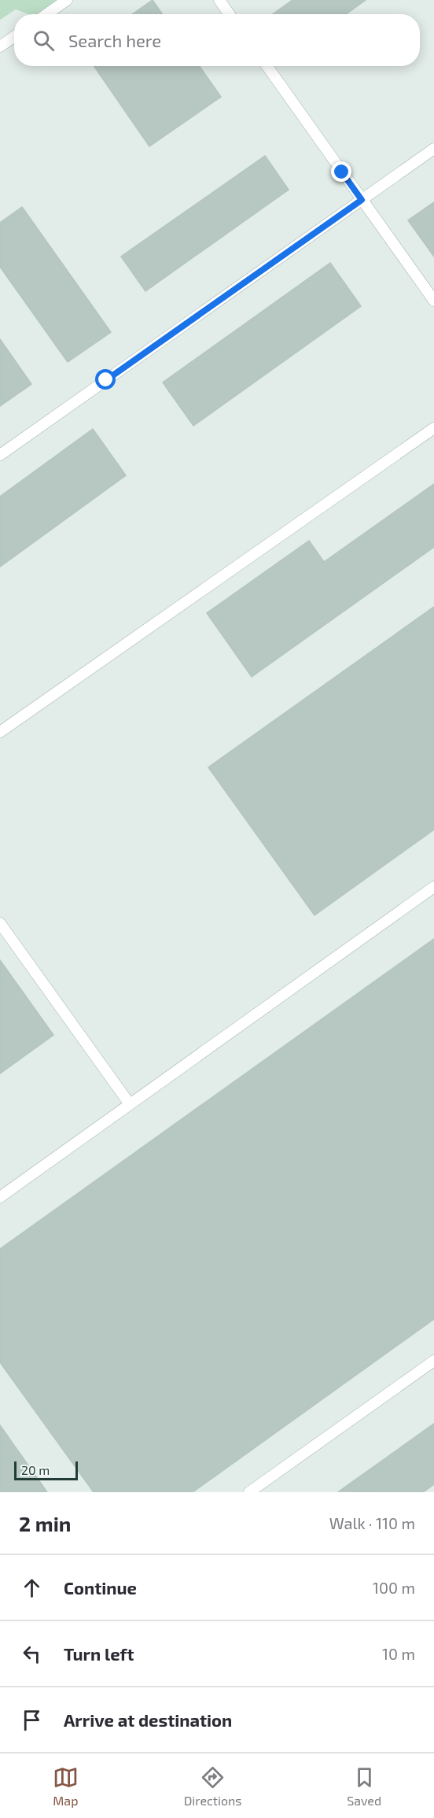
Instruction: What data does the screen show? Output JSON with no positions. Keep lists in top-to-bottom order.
{
  "scale_bar": "20 m",
  "page": {
    "search": "Search here",
    "scale": "20 m",
    "heading": ["2 min", "Walk · 110 m"],
    "list": [
      ["Continue", "100 m"],
      ["Turn left", "10 m"],
      "Arrive at destination"
    ],
    "nav": ["Map", "Directions", "Saved"]
  }
}
